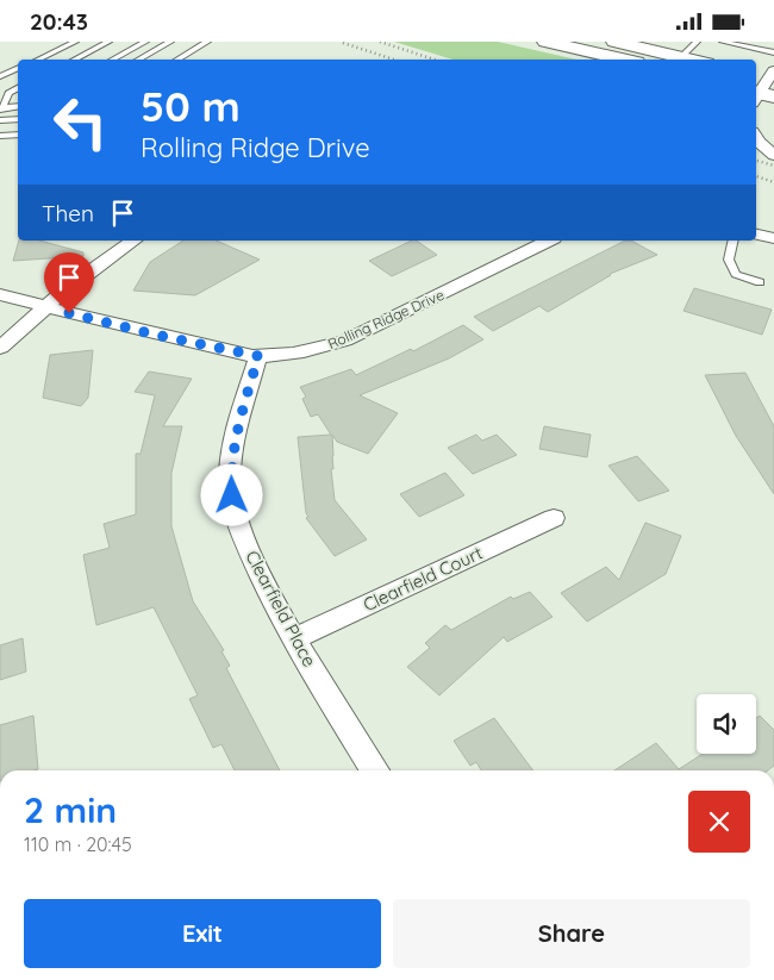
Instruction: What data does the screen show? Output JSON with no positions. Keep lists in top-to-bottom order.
{
  "streets": {
    "street": ["Rolling Ridge Drive", "Clearfield Court", "Clearfield Place"]
  },
  "crossings": [
    ["Rolling Ridge Drive", "Clearfield Place"],
    ["Clearfield Court", "Clearfield Place"]
  ],
  "page": {
    "status": "20:43",
    "turn": ["50 m", "Rolling Ridge Drive"],
    "then": "Then",
    "heading": ["2 min", "110 m · 20:45"],
    "buttons": ["Exit", "Share"]
  }
}
